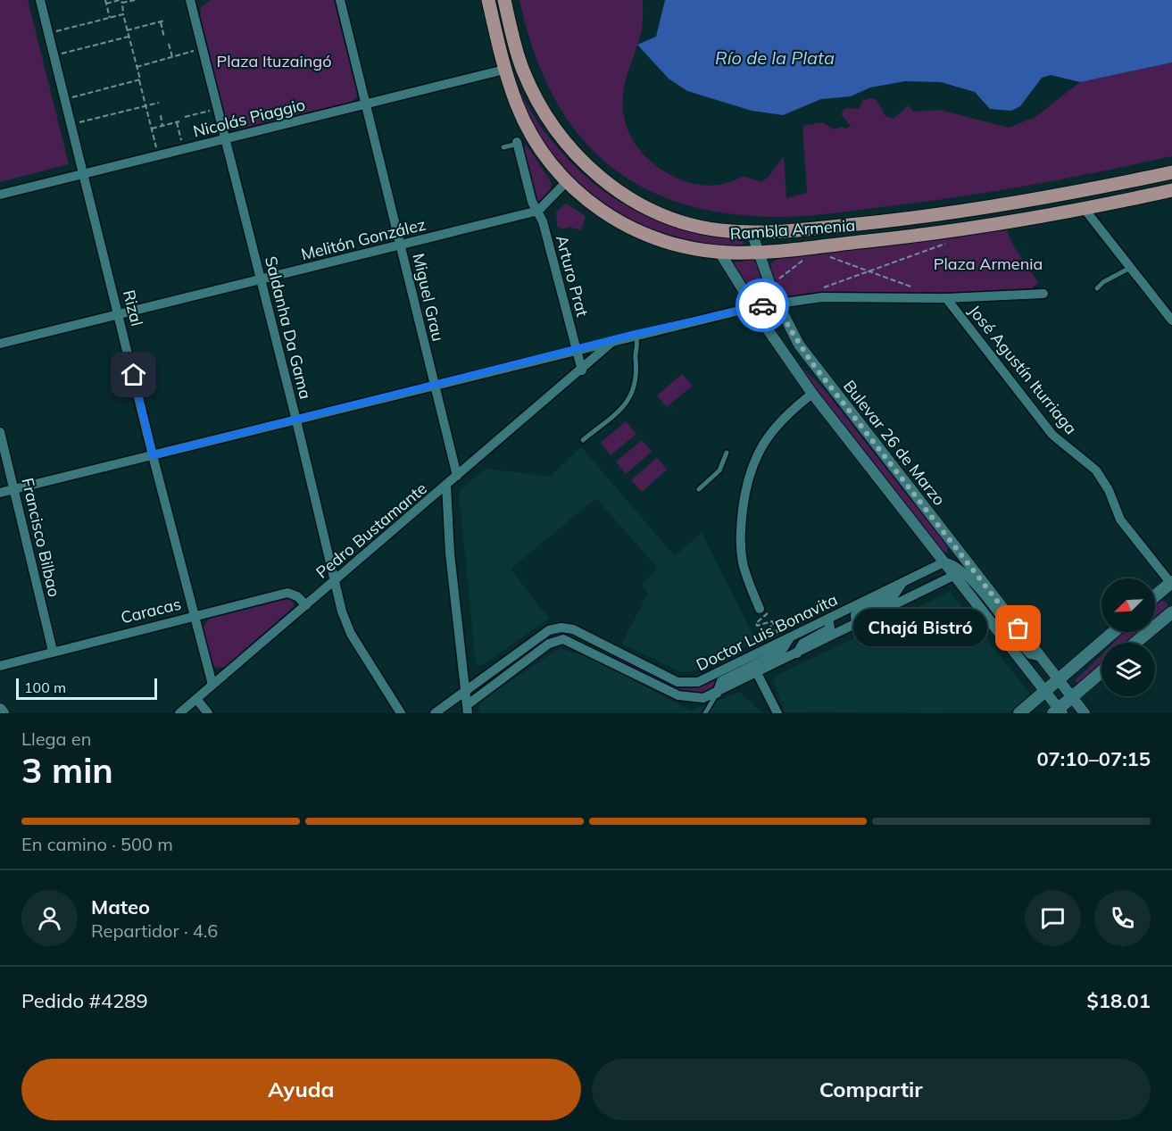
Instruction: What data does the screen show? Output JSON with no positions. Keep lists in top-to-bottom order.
{
  "streets": {
    "main road": ["Rambla Armenia"],
    "street": [
      "Nicolás Piaggio",
      "Melitón González",
      "Arturo Prat",
      "Miguel Grau",
      "Rizal",
      "Saldanha Da Gama",
      "José Agustín Iturriaga",
      "Bulevar 26 de Marzo",
      "Pedro Bustamante",
      "Francisco Bilbao",
      "Caracas",
      "Doctor Luis Bonavita"
    ]
  },
  "crossings": [
    ["Nicolás Piaggio", "Rambla Armenia"],
    ["Nicolás Piaggio", "Miguel Grau"],
    ["Nicolás Piaggio", "Rizal"],
    ["Nicolás Piaggio", "Saldanha Da Gama"],
    ["Rambla Armenia", "Bulevar 26 de Marzo"],
    ["Melitón González", "Arturo Prat"],
    ["Melitón González", "Miguel Grau"],
    ["Melitón González", "Rizal"],
    ["Melitón González", "Saldanha Da Gama"],
    ["Miguel Grau", "Pedro Bustamante"],
    ["Rizal", "Pedro Bustamante"],
    ["Rizal", "Caracas"],
    ["Saldanha Da Gama", "Pedro Bustamante"],
    ["Bulevar 26 de Marzo", "Doctor Luis Bonavita"],
    ["Pedro Bustamante", "Caracas"],
    ["Francisco Bilbao", "Caracas"]
  ],
  "water": ["Río de la Plata"],
  "parks": ["Plaza Ituzaingó", "Plaza Armenia"],
  "places": ["Chajá Bistró"],
  "scale_bar": "100 m",
  "north": "bottom left",
  "page": {
    "bubble": "Chajá Bistró",
    "scale": "100 m",
    "heading": ["3 min", "Llega en", "07:10–07:15"],
    "panel": [
      "Mateo",
      "Repartidor · 4.6",
      "Pedido #4289",
      "$18.01"
    ],
    "bar": "En camino · 500 m",
    "buttons": ["Ayuda", "Compartir"]
  }
}
